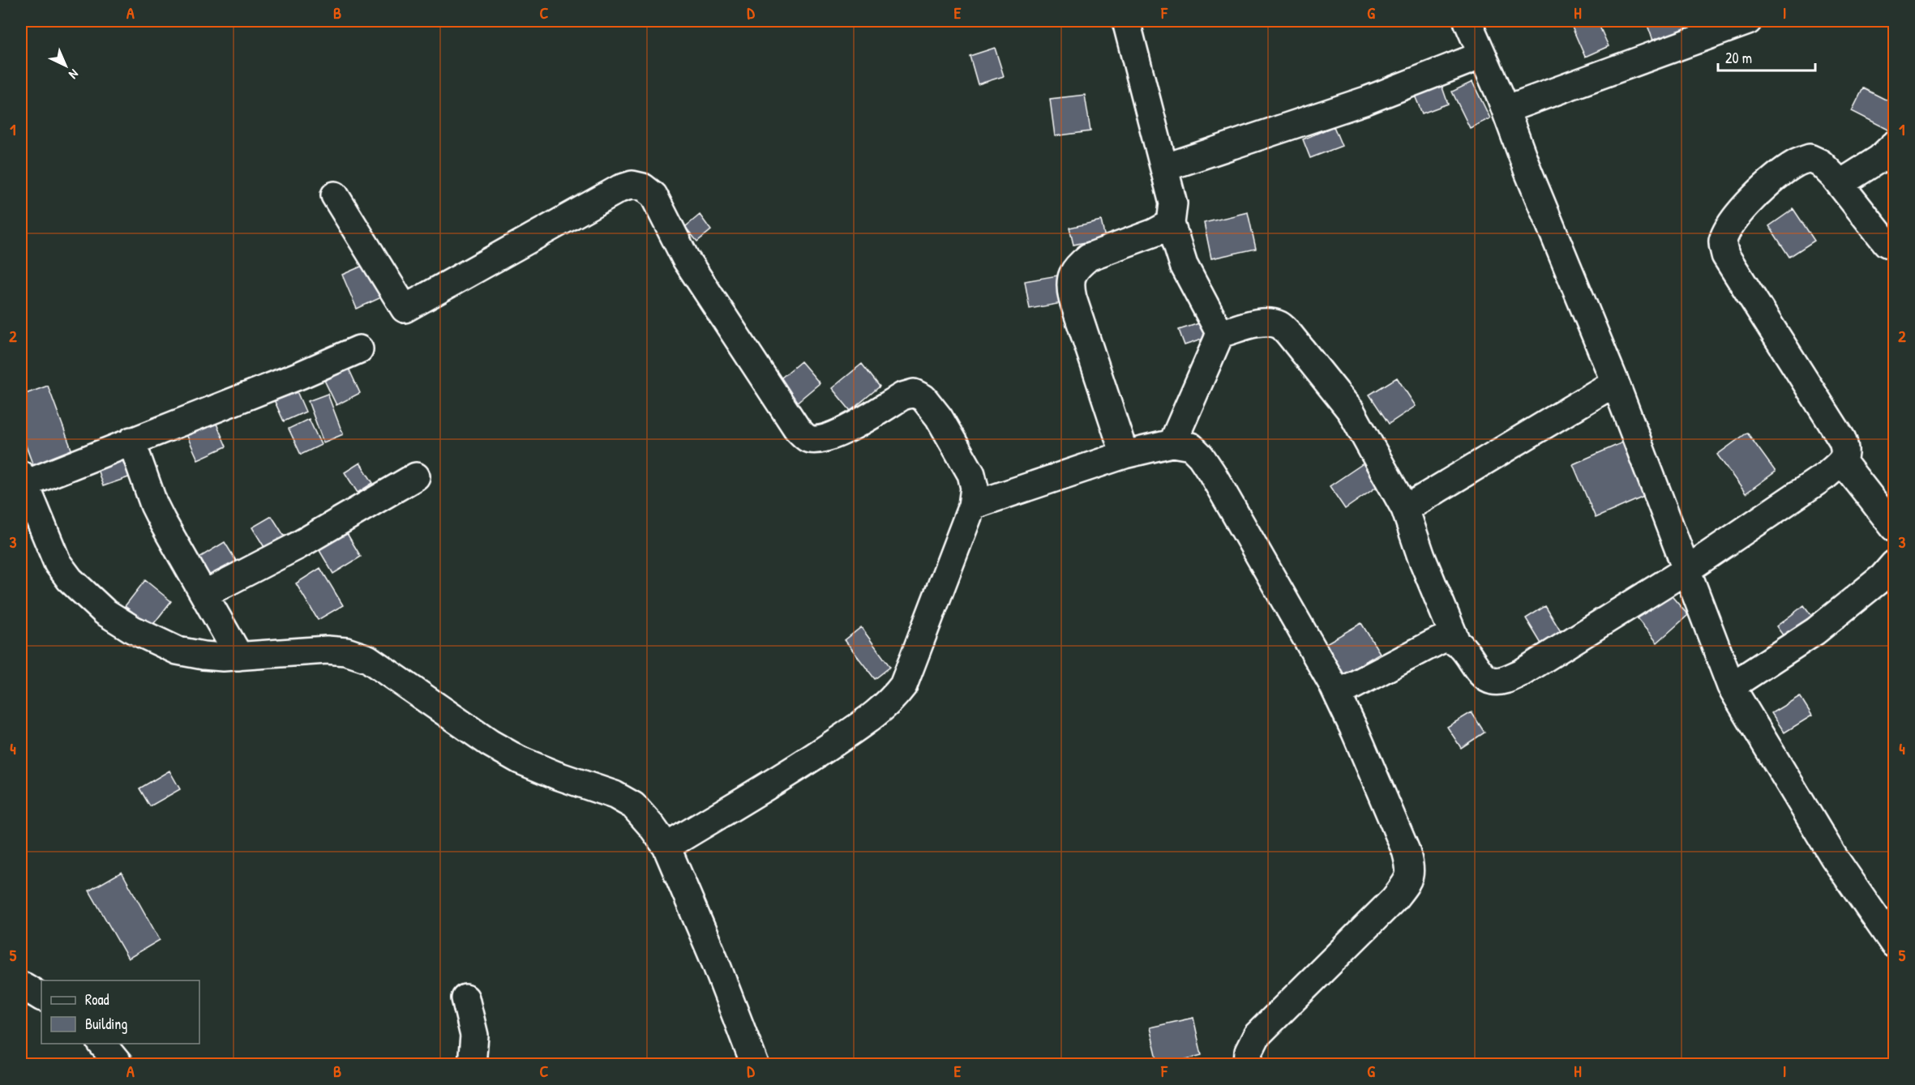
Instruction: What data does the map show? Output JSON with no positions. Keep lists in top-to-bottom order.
{
  "legend": ["Road", "Building"],
  "scale_bar": "20 m",
  "north": "bottom right",
  "grid": {
    "columns": [
      "A",
      "B",
      "C",
      "D",
      "E",
      "F",
      "G",
      "H",
      "I"
    ],
    "rows": [
      "1",
      "2",
      "3",
      "4",
      "5"
    ]
  }
}
